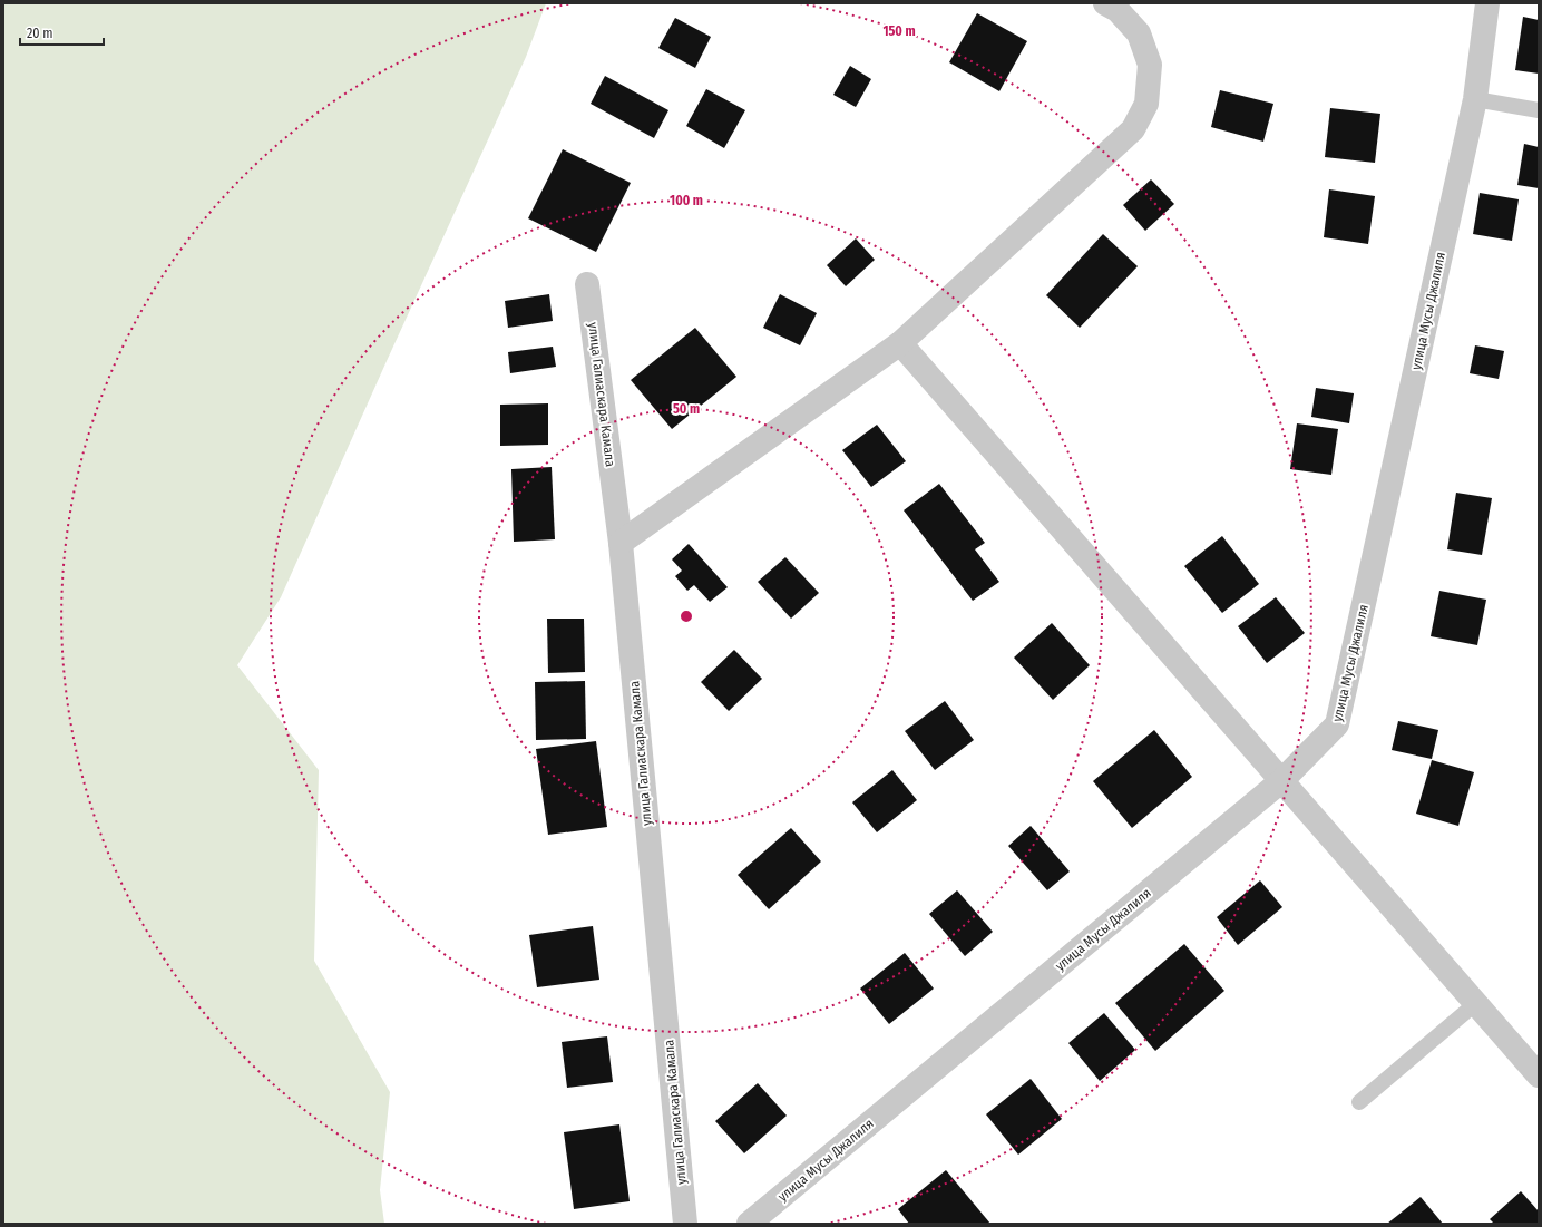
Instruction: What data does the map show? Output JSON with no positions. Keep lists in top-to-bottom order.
{
  "streets": {
    "street": ["улица Мусы Джалиля", "улица Галиаскара Камала"]
  },
  "scale_bar": "20 m",
  "rings": ["150 m", "100 m", "50 m"]
}
